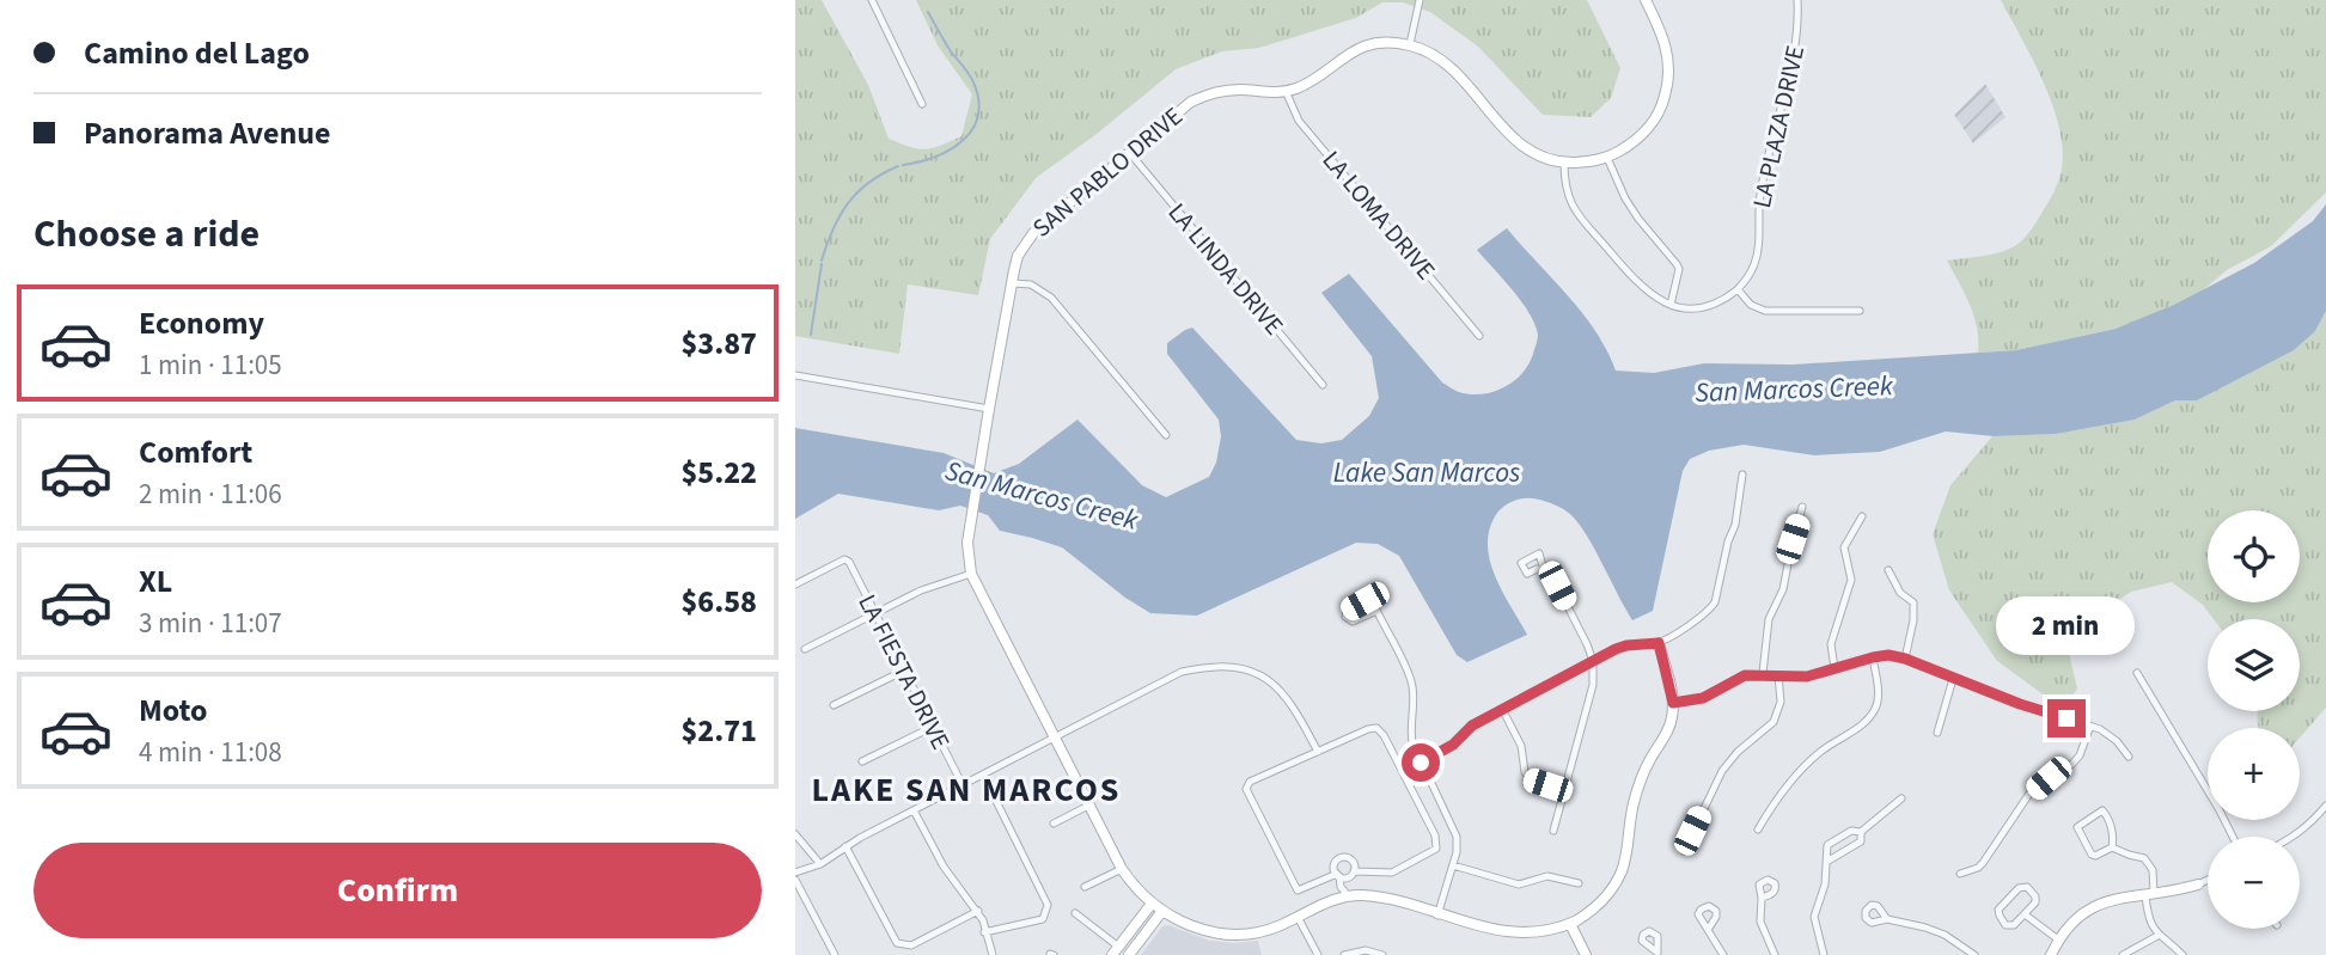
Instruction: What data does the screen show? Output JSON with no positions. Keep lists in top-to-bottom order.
{
  "streets": {
    "street": [
      "LA PLAZA DRIVE",
      "SAN PABLO DRIVE",
      "LA LOMA DRIVE",
      "LA LINDA DRIVE",
      "LA FIESTA DRIVE"
    ]
  },
  "crossings": [
    ["SAN PABLO DRIVE", "LA LOMA DRIVE"],
    ["SAN PABLO DRIVE", "LA LINDA DRIVE"]
  ],
  "districts": ["LAKE SAN MARCOS"],
  "water": ["San Marcos Creek", "Lake San Marcos"],
  "page": {
    "banner": ["Camino del Lago", "Panorama Avenue"],
    "heading": "Choose a ride",
    "list": [
      {
        "name": "Economy",
        "note": "1 min · 11:05",
        "value": "$3.87"
      },
      {
        "name": "Comfort",
        "note": "2 min · 11:06",
        "value": "$5.22"
      },
      {
        "name": "XL",
        "note": "3 min · 11:07",
        "value": "$6.58"
      },
      {
        "name": "Moto",
        "note": "4 min · 11:08",
        "value": "$2.71"
      }
    ],
    "map_buttons": ["+", "−"],
    "bubble": "2 min",
    "buttons": "Confirm"
  }
}
